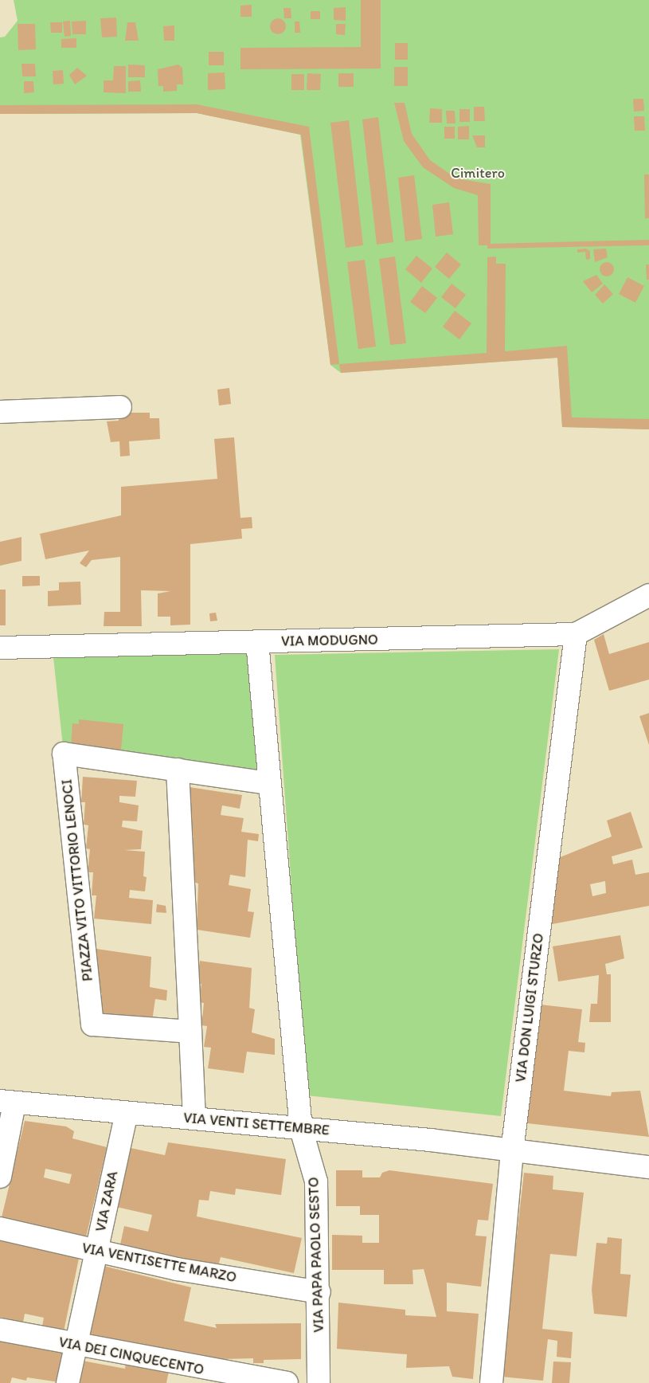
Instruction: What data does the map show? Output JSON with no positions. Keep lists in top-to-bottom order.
{
  "streets": {
    "street": [
      "VIA MODUGNO",
      "PIAZZA VITO VITTORIO LENOCI",
      "VIA DON LUIGI STURZO",
      "VIA VENTI SETTEMBRE",
      "VIA ZARA",
      "VIA PAPA PAOLO SESTO",
      "VIA VENTISETTE MARZO",
      "VIA DEI CINQUECENTO"
    ]
  },
  "crossings": [
    ["VIA MODUGNO", "VIA DON LUIGI STURZO"],
    ["VIA DON LUIGI STURZO", "VIA VENTI SETTEMBRE"],
    ["VIA VENTI SETTEMBRE", "VIA ZARA"],
    ["VIA VENTI SETTEMBRE", "VIA PAPA PAOLO SESTO"],
    ["VIA ZARA", "VIA VENTISETTE MARZO"],
    ["VIA ZARA", "VIA DEI CINQUECENTO"],
    ["VIA PAPA PAOLO SESTO", "VIA VENTISETTE MARZO"]
  ],
  "parks": ["Cimitero"]
}
